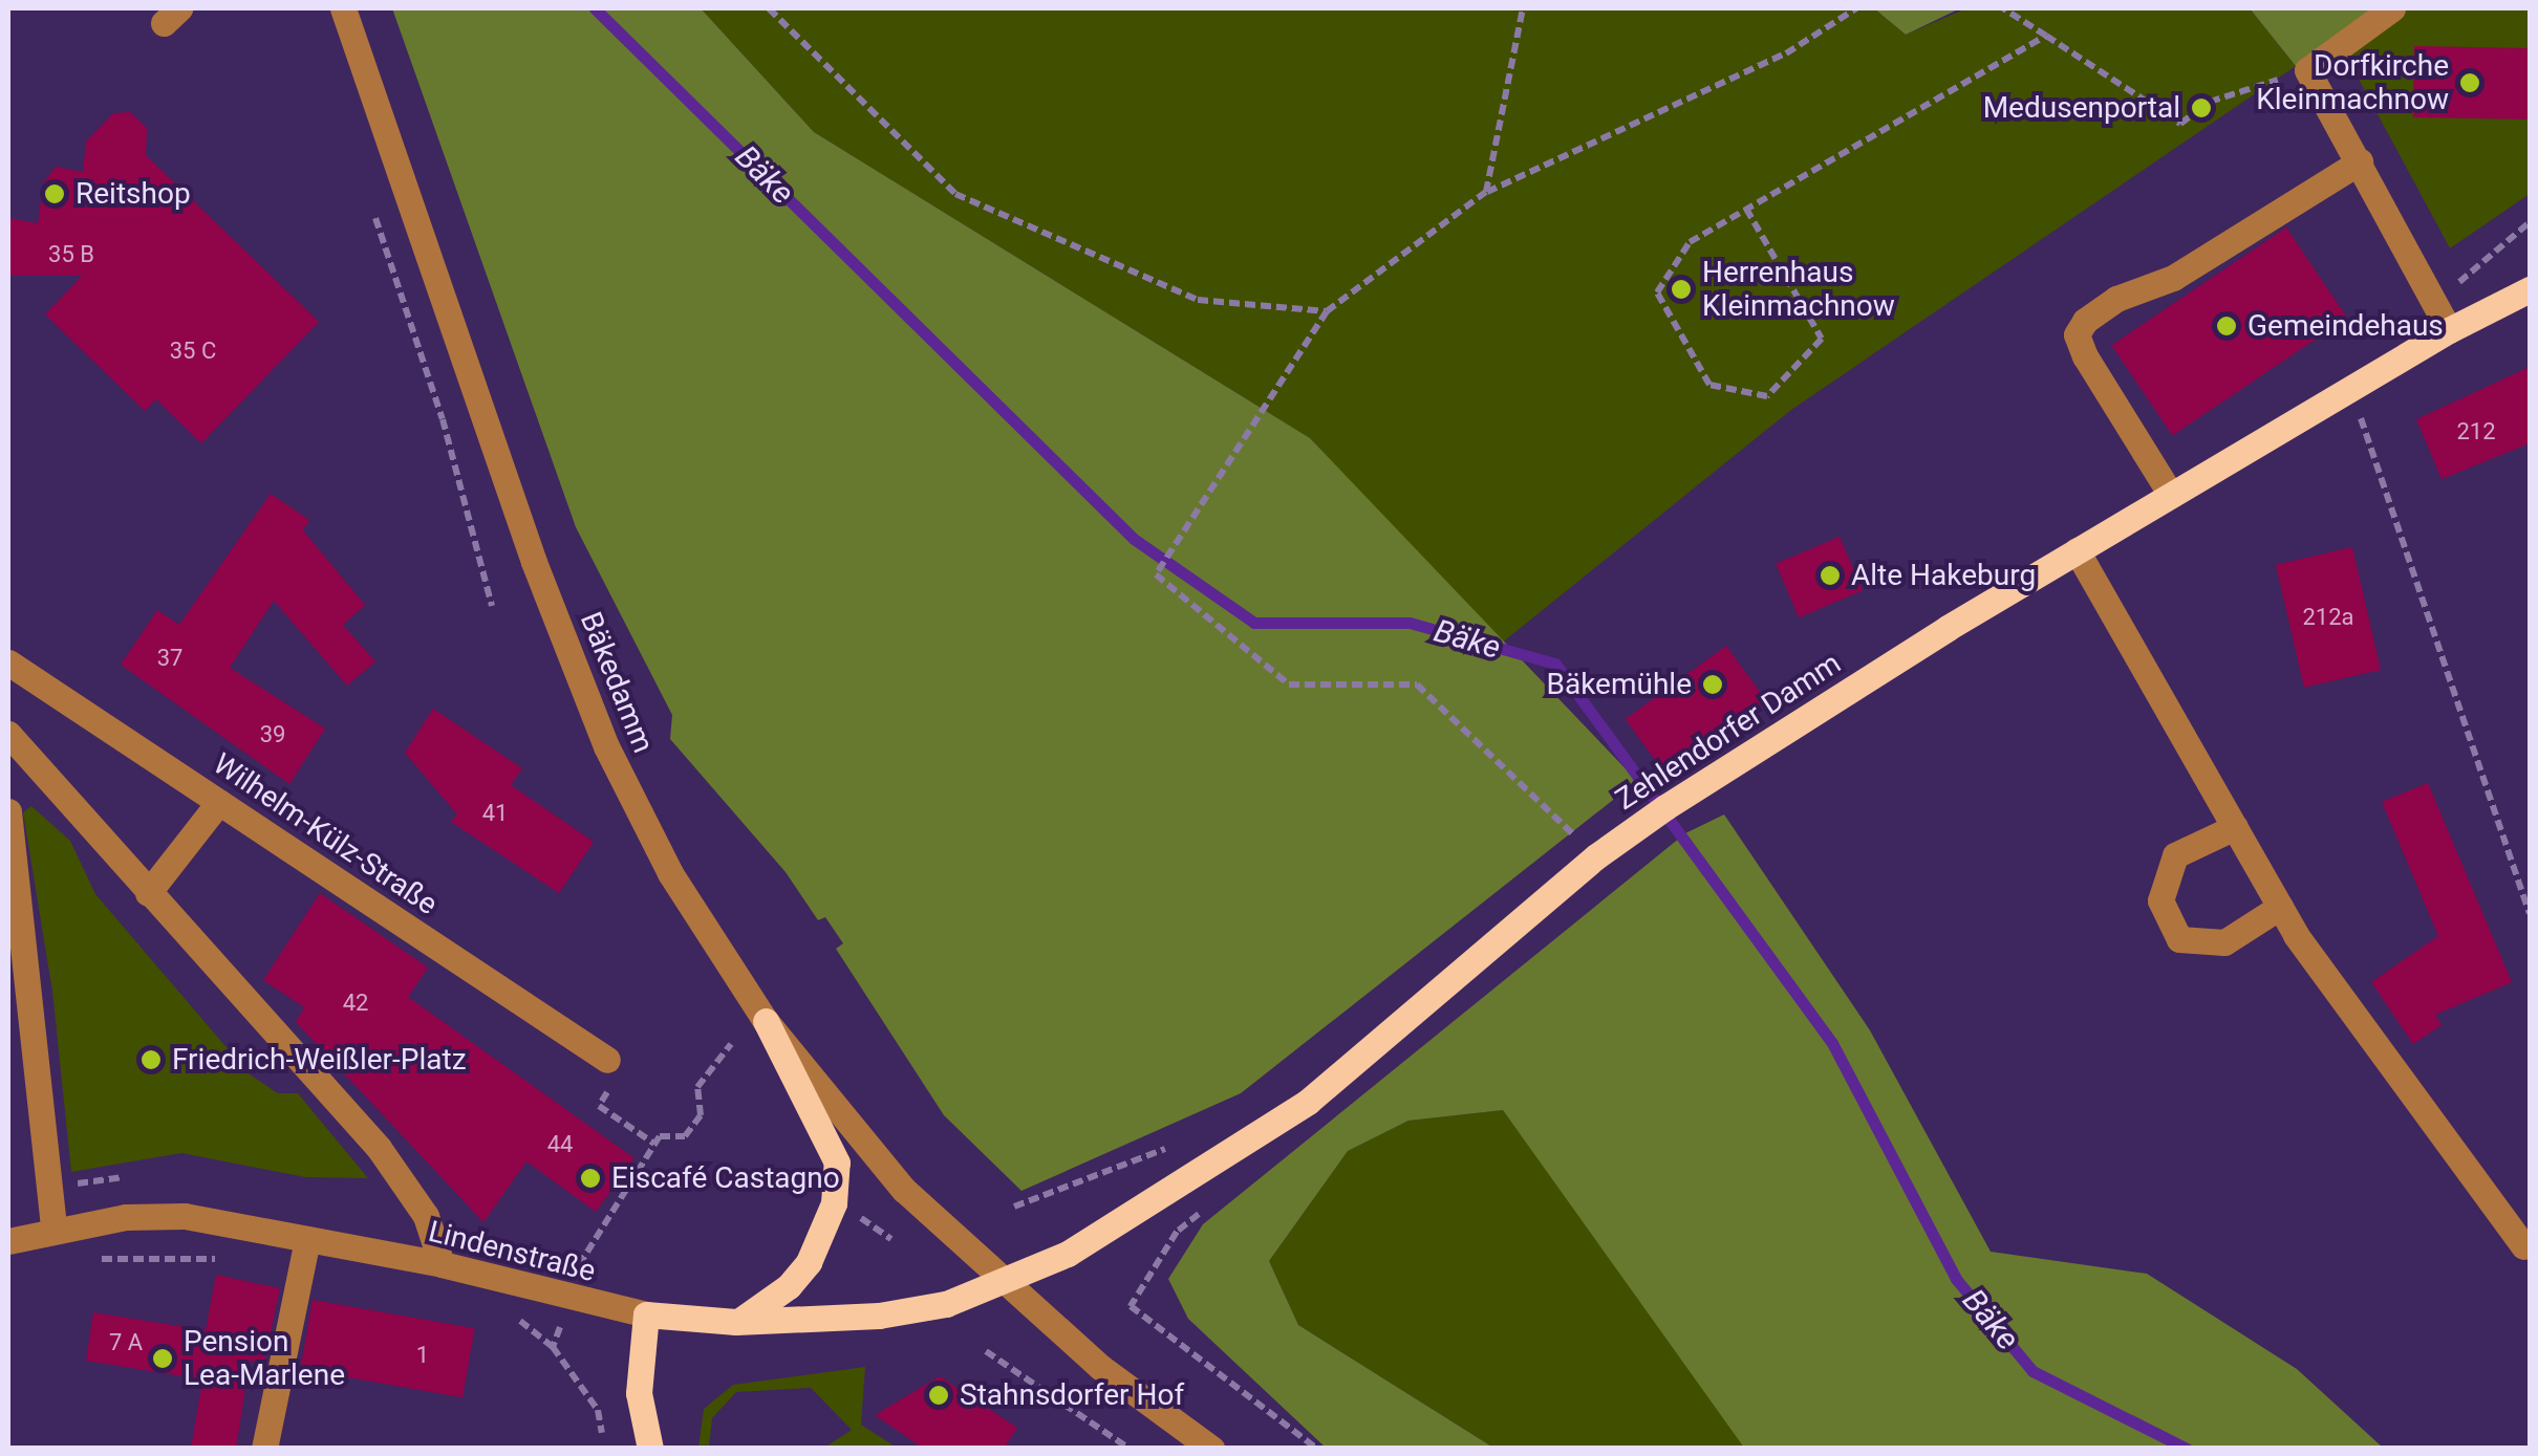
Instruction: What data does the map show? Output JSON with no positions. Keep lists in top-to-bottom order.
{
  "streets": {
    "main road": ["Zehlendorfer Damm", "Lindenstraße"],
    "street": ["Bäkedamm", "Wilhelm-Külz-Straße"]
  },
  "crossings": [
    ["Bäkedamm", "Zehlendorfer Damm"],
    ["Bäkedamm", "Lindenstraße"],
    ["Zehlendorfer Damm", "Lindenstraße"]
  ],
  "water": ["Bäke"],
  "places": [
    "Dorfkirche Kleinmachnow",
    "Medusenportal",
    "Reitshop",
    "Herrenhaus Kleinmachnow",
    "Gemeindehaus",
    "Alte Hakeburg",
    "Bäkemühle",
    "Friedrich-Weißler-Platz",
    "Eiscafé Castagno",
    "Pension Lea-Marlene",
    "Stahnsdorfer Hof"
  ],
  "house_numbers": [
    "35 B",
    "35 C",
    "212",
    "212a",
    "37",
    "39",
    "41",
    "42",
    "44",
    "7 A",
    "1"
  ]
}
